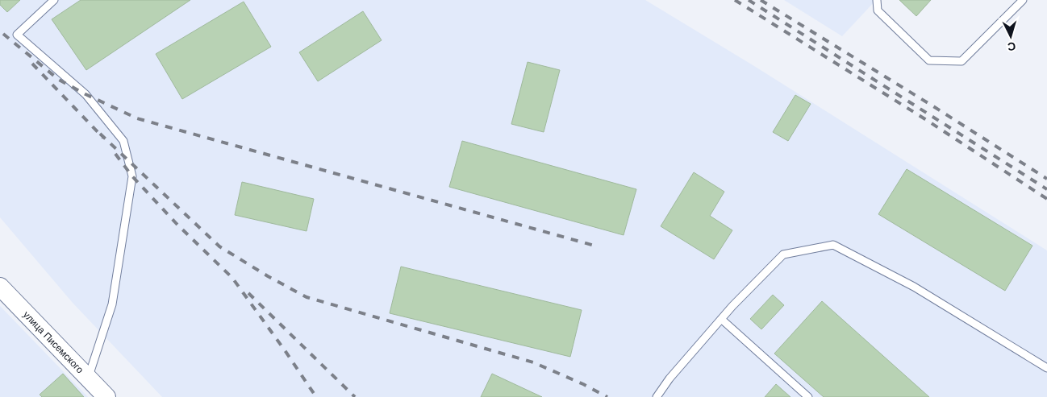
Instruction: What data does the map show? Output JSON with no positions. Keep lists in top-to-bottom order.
{
  "streets": {
    "street": ["улица Писемского"]
  },
  "north": "bottom"
}
